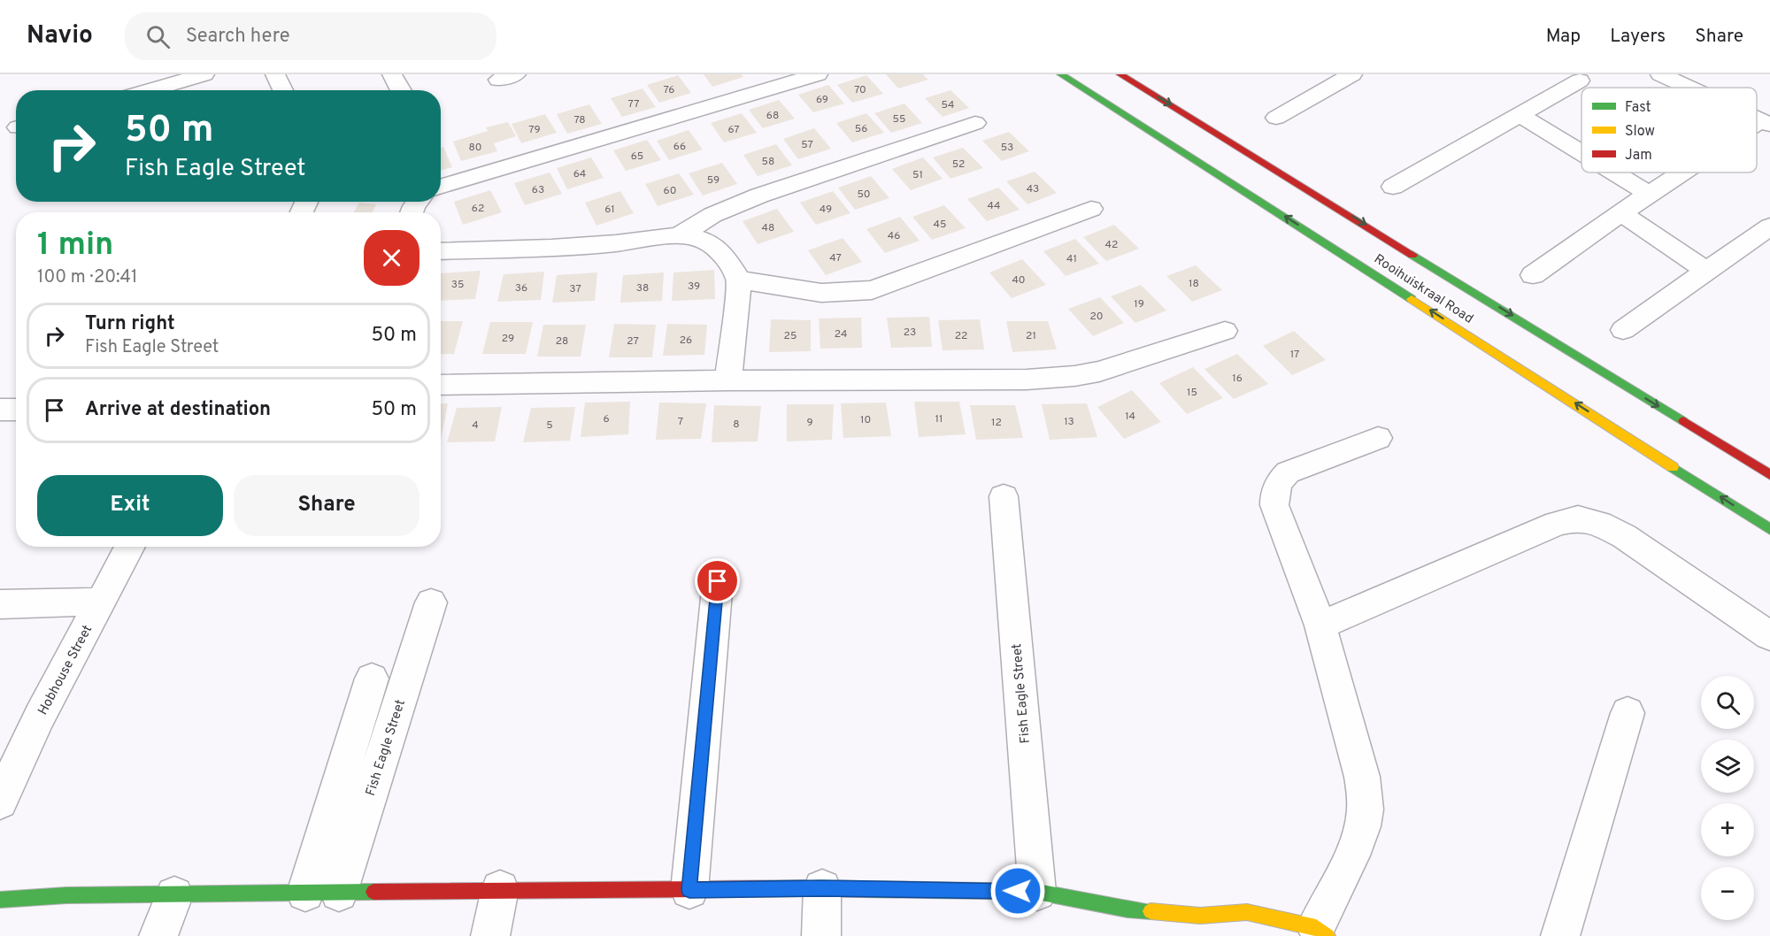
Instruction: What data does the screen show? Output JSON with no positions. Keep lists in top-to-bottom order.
{
  "streets": {
    "main road": ["Rooihuiskraal Road"],
    "street": ["Hobhouse Street", "Fish Eagle Street"]
  },
  "house_numbers": [
    "76",
    "70",
    "69",
    "77",
    "54",
    "68",
    "55",
    "78",
    "56",
    "79",
    "67",
    "57",
    "66",
    "80",
    "53",
    "65",
    "58",
    "52",
    "64",
    "51",
    "59",
    "43",
    "63",
    "60",
    "50",
    "44",
    "62",
    "61",
    "49",
    "45",
    "48",
    "46",
    "42",
    "47",
    "41",
    "40",
    "18",
    "35",
    "39",
    "36",
    "38",
    "37",
    "19",
    "20",
    "23",
    "24",
    "25",
    "22",
    "21",
    "29",
    "26",
    "28",
    "27",
    "17",
    "16",
    "15",
    "14",
    "6",
    "11",
    "10",
    "7",
    "13",
    "9",
    "12",
    "8",
    "4",
    "5"
  ],
  "legend": ["Fast", "Slow", "Jam"],
  "page": {
    "header": "Navio",
    "search": "Search here",
    "nav": ["Map", "Layers", "Share"],
    "turn": ["50 m", "Fish Eagle Street"],
    "heading": ["1 min", "100 m · 20:41"],
    "list": [
      {
        "name": "Turn right",
        "note": "Fish Eagle Street",
        "value": "50 m"
      },
      {
        "name": "Arrive at destination",
        "value": "50 m"
      }
    ],
    "buttons": ["Exit", "Share"],
    "map_buttons": ["+", "−"]
  }
}
